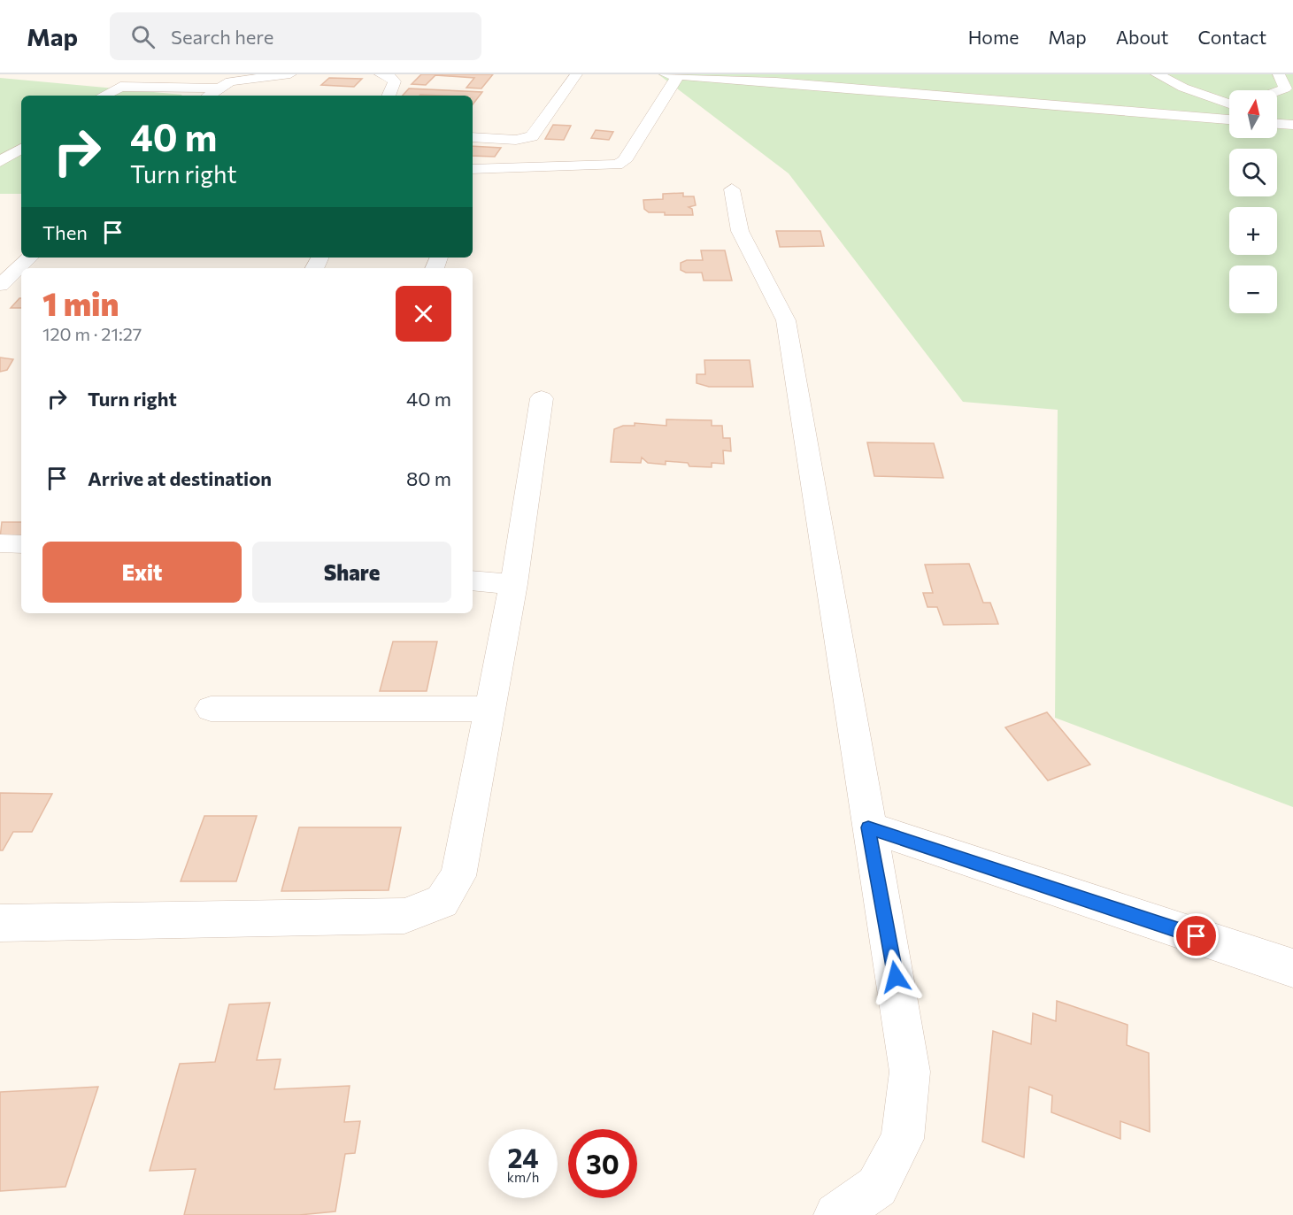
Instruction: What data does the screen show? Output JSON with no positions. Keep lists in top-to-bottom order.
{
  "north": "top",
  "page": {
    "header": "Map",
    "search": "Search here",
    "nav": [
      "Home",
      "Map",
      "About",
      "Contact"
    ],
    "map_buttons": ["+", "−"],
    "turn": ["40 m", "Turn right"],
    "then": "Then",
    "heading": ["1 min", "120 m · 21:27"],
    "list": [
      {
        "name": "Turn right",
        "value": "40 m"
      },
      {
        "name": "Arrive at destination",
        "value": "80 m"
      }
    ],
    "buttons": ["Exit", "Share"],
    "speed": "24 km/h",
    "limit": "30"
  }
}
